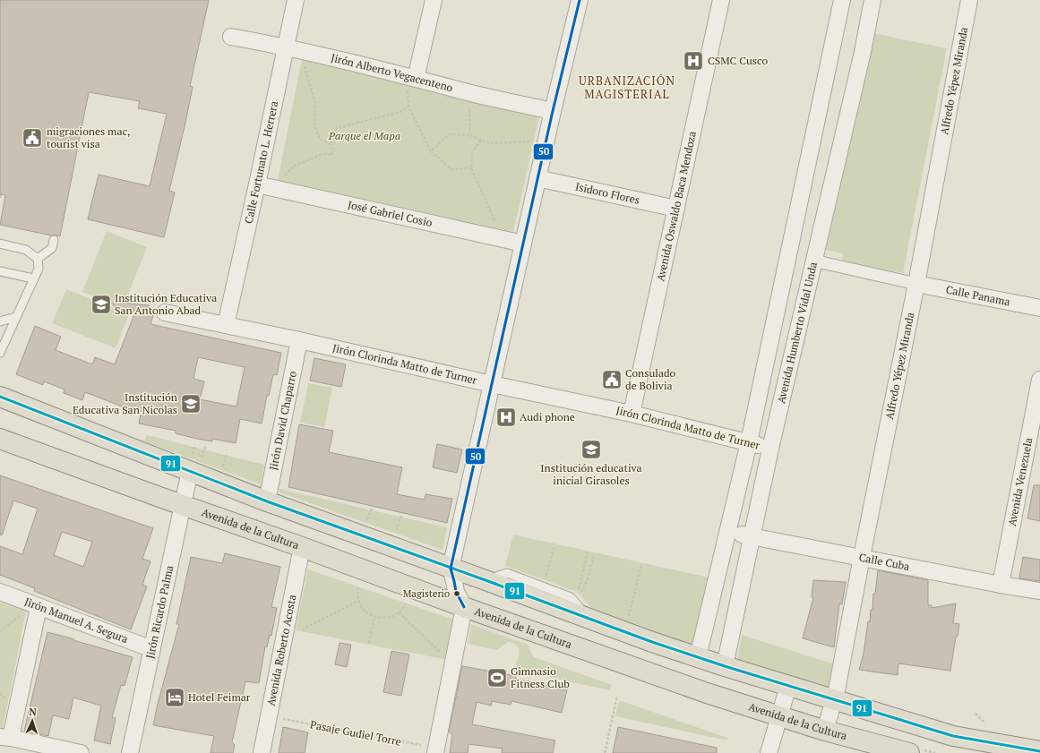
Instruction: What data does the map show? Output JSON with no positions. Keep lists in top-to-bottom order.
{
  "streets": {
    "highway": ["Avenida de la Cultura"],
    "street": [
      "Jirón Alberto Vegacenteno",
      "Alfredo Yépez Miranda",
      "Calle Fortunato L. Herrera",
      "Isidoro Flores",
      "Avenida Oswaldo Baca Mendoza",
      "José Gabriel Cosio",
      "Calle Panama",
      "Avenida Humberto Vidal Unda",
      "Jirón Clorinda Matto de Turner",
      "Jirón David Chaparro",
      "Avenida Venezuela",
      "Calle Cuba",
      "Jirón Ricardo Palma",
      "Jirón Manuel A. Segura",
      "Avenida Roberto Acosta"
    ],
    "path": ["Pasaje Gudiel Torre"]
  },
  "crossings": [
    ["Jirón Alberto Vegacenteno", "Calle Fortunato L. Herrera"],
    ["Alfredo Yépez Miranda", "Calle Panama"],
    ["Alfredo Yépez Miranda", "Avenida de la Cultura"],
    ["Alfredo Yépez Miranda", "Calle Cuba"],
    ["Calle Fortunato L. Herrera", "José Gabriel Cosio"],
    ["Calle Fortunato L. Herrera", "Jirón Clorinda Matto de Turner"],
    ["Isidoro Flores", "Avenida Oswaldo Baca Mendoza"],
    ["Avenida Oswaldo Baca Mendoza", "Jirón Clorinda Matto de Turner"],
    ["Avenida Humberto Vidal Unda", "Jirón Clorinda Matto de Turner"],
    ["Avenida Humberto Vidal Unda", "Calle Cuba"],
    ["Jirón Clorinda Matto de Turner", "Jirón David Chaparro"],
    ["Avenida Venezuela", "Calle Cuba"],
    ["Avenida de la Cultura", "Jirón Ricardo Palma"],
    ["Avenida de la Cultura", "Avenida Roberto Acosta"],
    ["Jirón Ricardo Palma", "Jirón Manuel A. Segura"]
  ],
  "districts": ["URBANIZACIÓN MAGISTERIAL"],
  "parks": ["Parque el Mapa"],
  "places": {
    "hospital": ["CSMC Cusco", "Audi phone"],
    "public building": ["migraciones mac, tourist visa", "Consulado de Bolivia"],
    "school or university": ["Institución Educativa San Antonio Abad", "Institución Educativa San Nicolas", "Institución educativa inicial Girasoles"],
    "other": ["Magisterio"],
    "sports": ["Gimnasio Fitness Club"],
    "hotel": ["Hotel Feimar"]
  },
  "lines": ["transit line 50", "transit line 91"],
  "north": "top"
}
